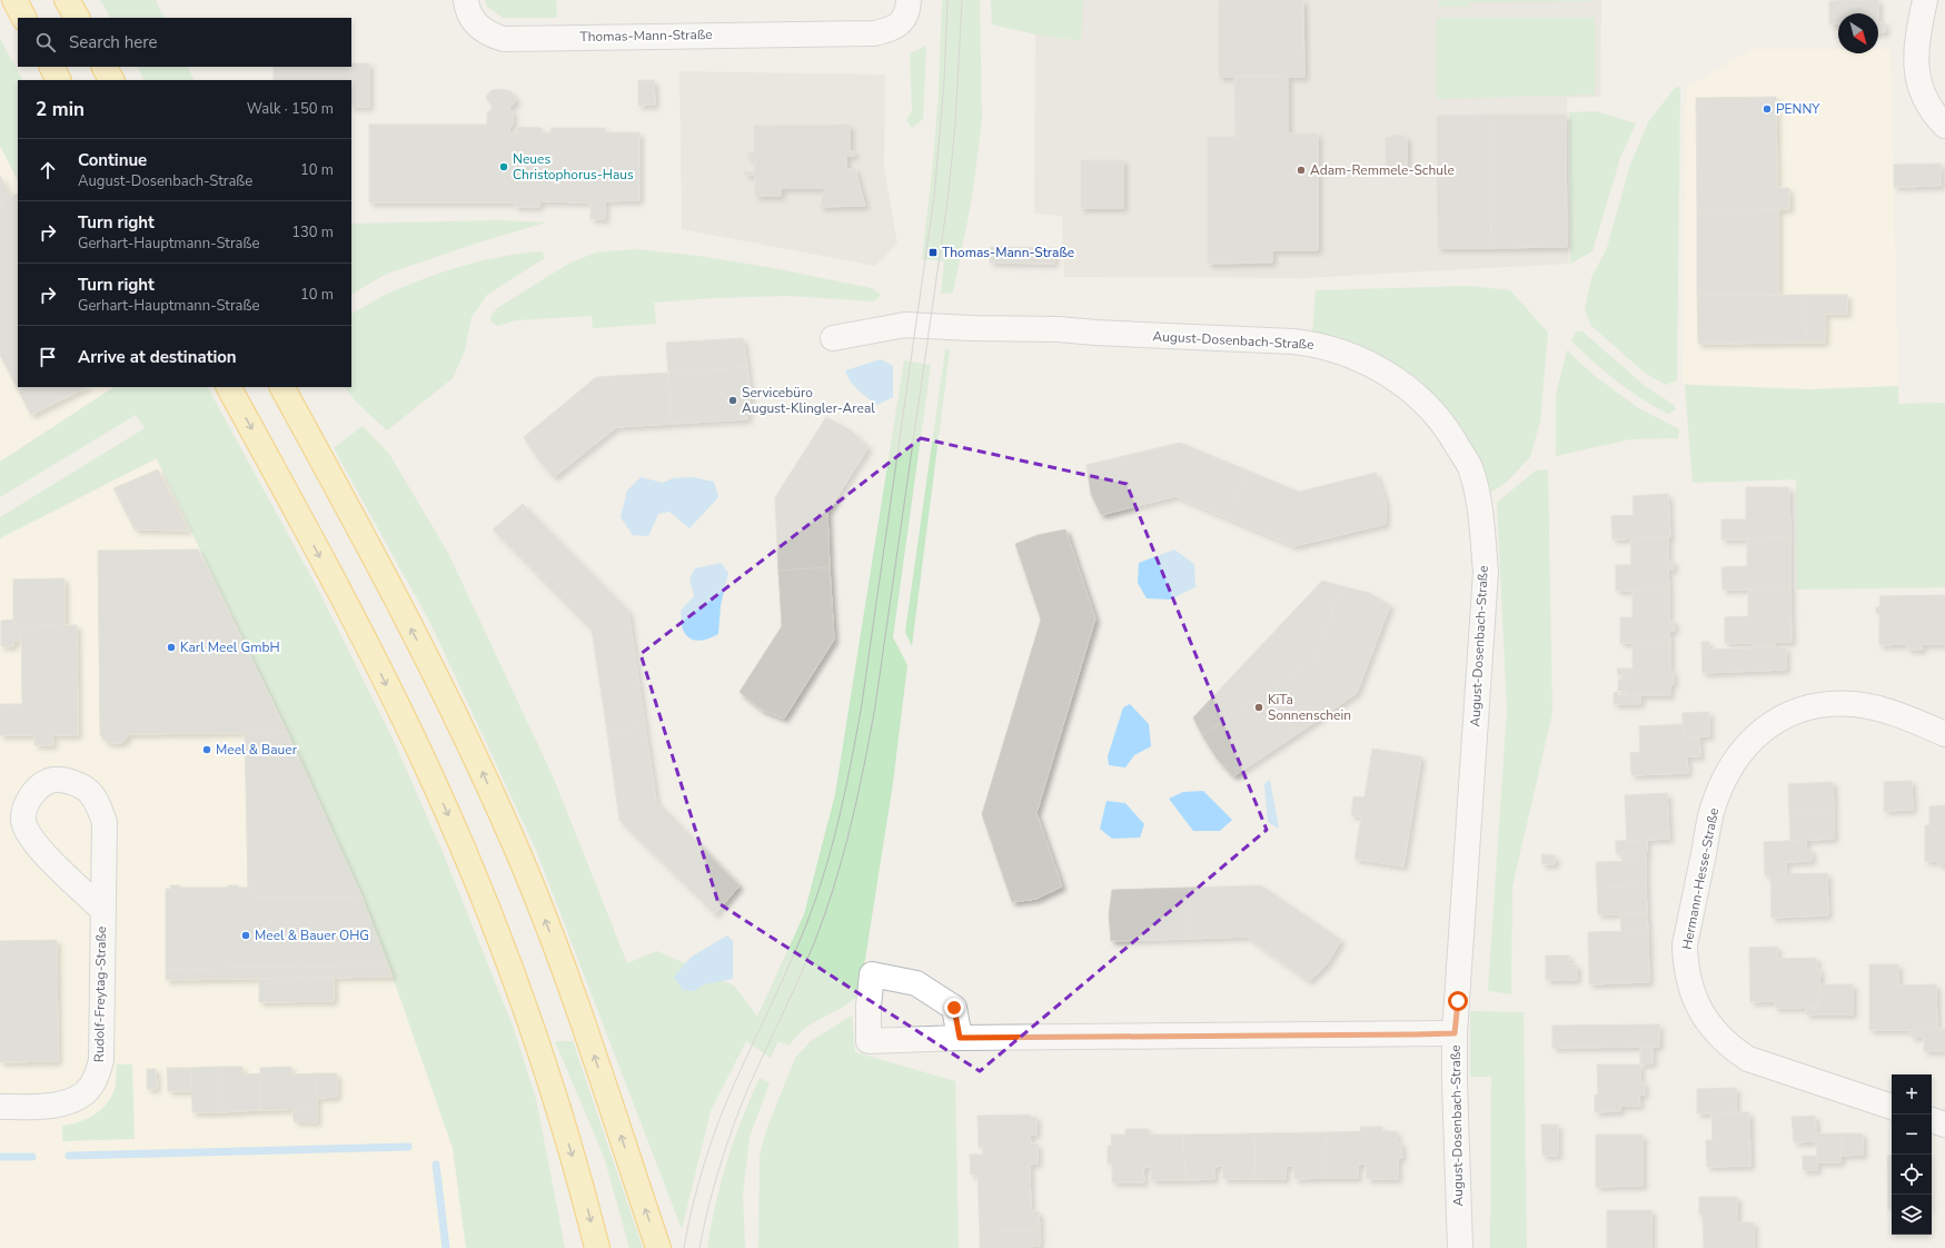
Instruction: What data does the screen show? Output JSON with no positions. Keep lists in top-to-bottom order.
{
  "streets": {
    "street": [
      "Thomas-Mann-Straße",
      "August-Dosenbach-Straße",
      "Hermann-Hesse-Straße",
      "Rudolf-Freytag-Straße"
    ]
  },
  "places": {
    "other": [
      "PENNY",
      "Neues Christophorus-Haus",
      "Adam-Remmele-Schule",
      "Servicebüro August-Klingler-Areal",
      "Karl Meel GmbH",
      "KiTa Sonnenschein",
      "Meel & Bauer",
      "Meel & Bauer OHG"
    ],
    "transit": ["Thomas-Mann-Straße"]
  },
  "north": "bottom right",
  "page": {
    "search": "Search here",
    "heading": ["2 min", "Walk · 150 m"],
    "list": [
      ["Continue", "August-Dosenbach-Straße", "10 m"],
      ["Turn right", "Gerhart-Hauptmann-Straße", "130 m"],
      ["Turn right", "Gerhart-Hauptmann-Straße", "10 m"],
      "Arrive at destination"
    ],
    "map_buttons": ["+", "−"]
  }
}
